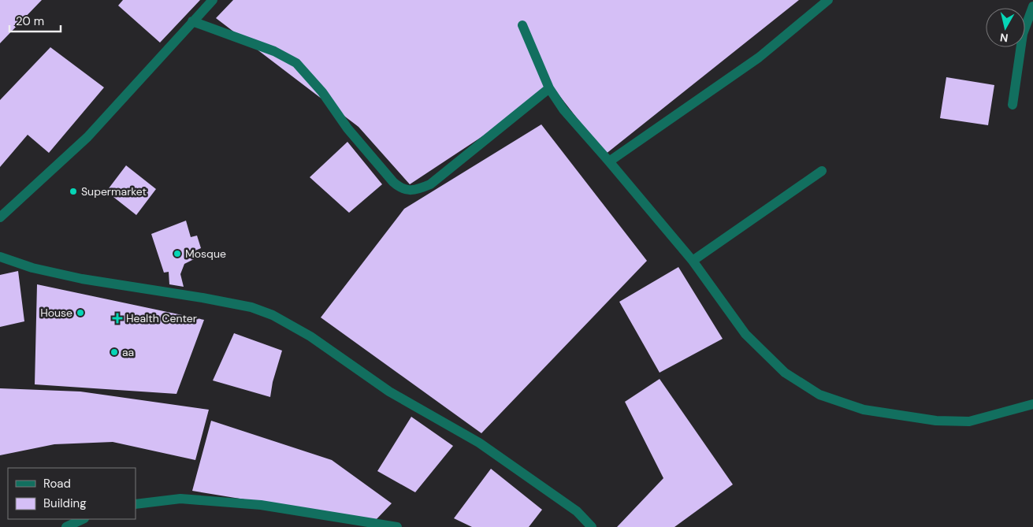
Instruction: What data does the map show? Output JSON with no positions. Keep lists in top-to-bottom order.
{
  "places": {
    "other": [
      "Supermarket",
      "Mosque",
      "House",
      "aa"
    ],
    "health": ["Health Center"]
  },
  "legend": ["Road", "Building"],
  "scale_bar": "20 m",
  "north": "bottom"
}
